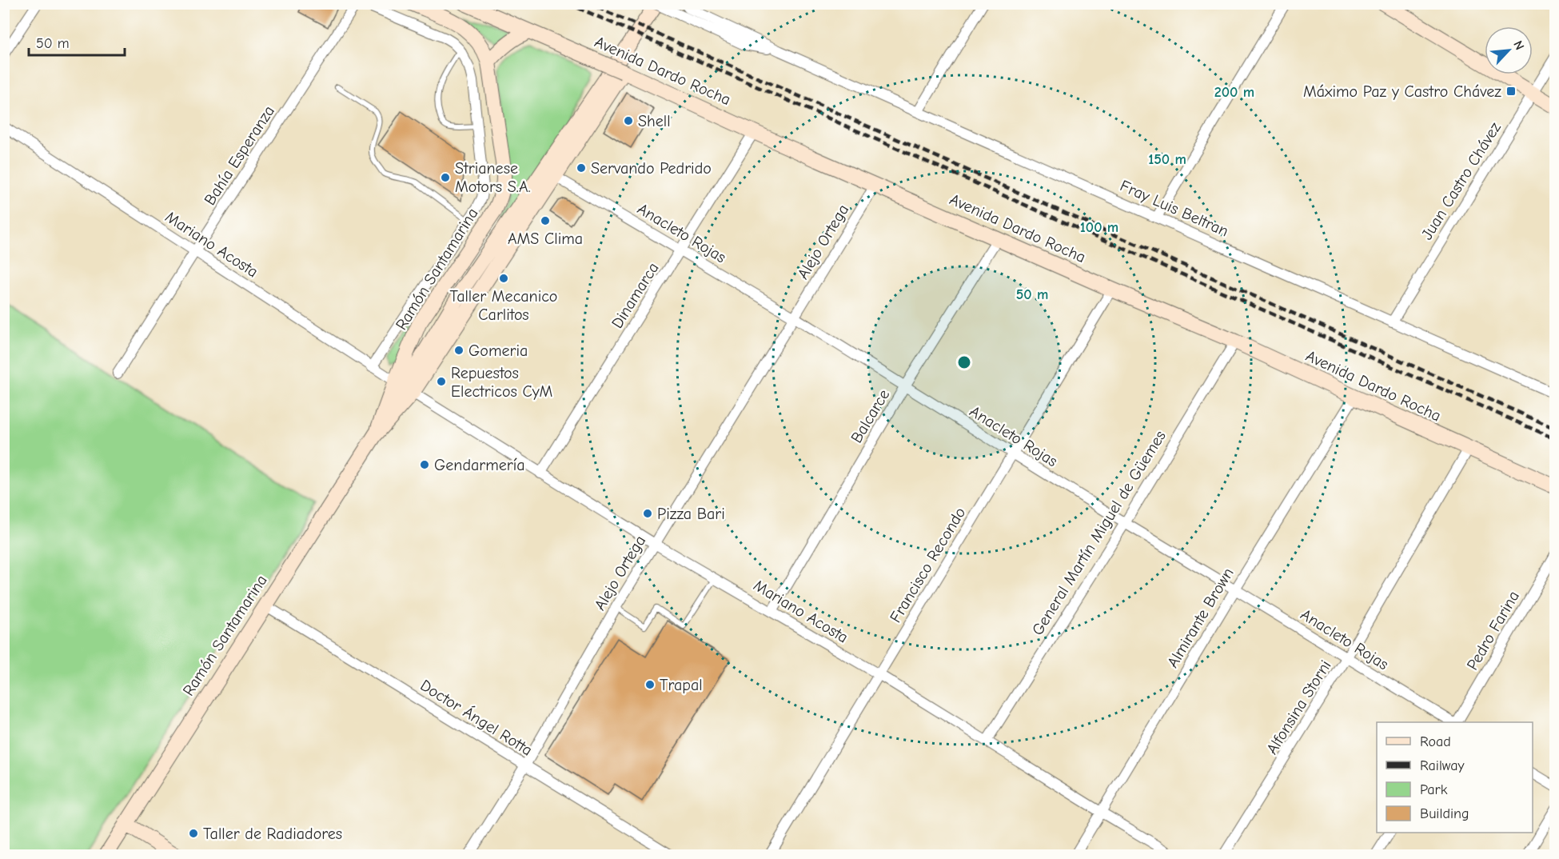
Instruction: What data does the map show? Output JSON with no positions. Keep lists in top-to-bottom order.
{
  "streets": {
    "main road": ["Avenida Dardo Rocha", "Ramón Santamarina"],
    "street": [
      "Bahía Esperanza",
      "Juan Castro Chávez",
      "Fray Luis Beltran",
      "Anacleto Rojas",
      "Alejo Ortega",
      "Mariano Acosta",
      "Dinamarca",
      "Balcarce",
      "General Martín Miguel de Güemes",
      "Francisco Recondo",
      "Almirante Brown",
      "Pedro Farina",
      "Alfonsina Storni",
      "Doctor Ángel Rotta"
    ]
  },
  "crossings": [
    ["Avenida Dardo Rocha", "Alejo Ortega"],
    ["Avenida Dardo Rocha", "Ramón Santamarina"],
    ["Avenida Dardo Rocha", "Dinamarca"],
    ["Avenida Dardo Rocha", "Balcarce"],
    ["Avenida Dardo Rocha", "General Martín Miguel de Güemes"],
    ["Avenida Dardo Rocha", "Francisco Recondo"],
    ["Avenida Dardo Rocha", "Almirante Brown"],
    ["Avenida Dardo Rocha", "Alfonsina Storni"],
    ["Bahía Esperanza", "Mariano Acosta"],
    ["Juan Castro Chávez", "Fray Luis Beltran"],
    ["Anacleto Rojas", "Alejo Ortega"],
    ["Anacleto Rojas", "Ramón Santamarina"],
    ["Anacleto Rojas", "Dinamarca"],
    ["Anacleto Rojas", "Balcarce"],
    ["Anacleto Rojas", "General Martín Miguel de Güemes"],
    ["Anacleto Rojas", "Francisco Recondo"],
    ["Anacleto Rojas", "Almirante Brown"],
    ["Anacleto Rojas", "Alfonsina Storni"],
    ["Alejo Ortega", "Mariano Acosta"],
    ["Alejo Ortega", "Doctor Ángel Rotta"],
    ["Mariano Acosta", "Ramón Santamarina"],
    ["Mariano Acosta", "Dinamarca"],
    ["Mariano Acosta", "Balcarce"],
    ["Mariano Acosta", "General Martín Miguel de Güemes"],
    ["Mariano Acosta", "Francisco Recondo"],
    ["Mariano Acosta", "Almirante Brown"],
    ["Ramón Santamarina", "Doctor Ángel Rotta"]
  ],
  "places": {
    "transit": ["Máximo Paz y Castro Chávez"],
    "other": [
      "Shell",
      "Servando Pedrido",
      "Strianese Motors S.A.",
      "AMS Clima",
      "Taller Mecanico Carlitos",
      "Gomeria",
      "Repuestos Electricos CyM",
      "Gendarmería",
      "Pizza Bari",
      "Trapal",
      "Taller de Radiadores"
    ]
  },
  "legend": [
    "Road",
    "Railway",
    "Park",
    "Building"
  ],
  "scale_bar": "50 m",
  "north": "top right",
  "rings": [
    "200 m",
    "150 m",
    "100 m",
    "50 m"
  ]
}
